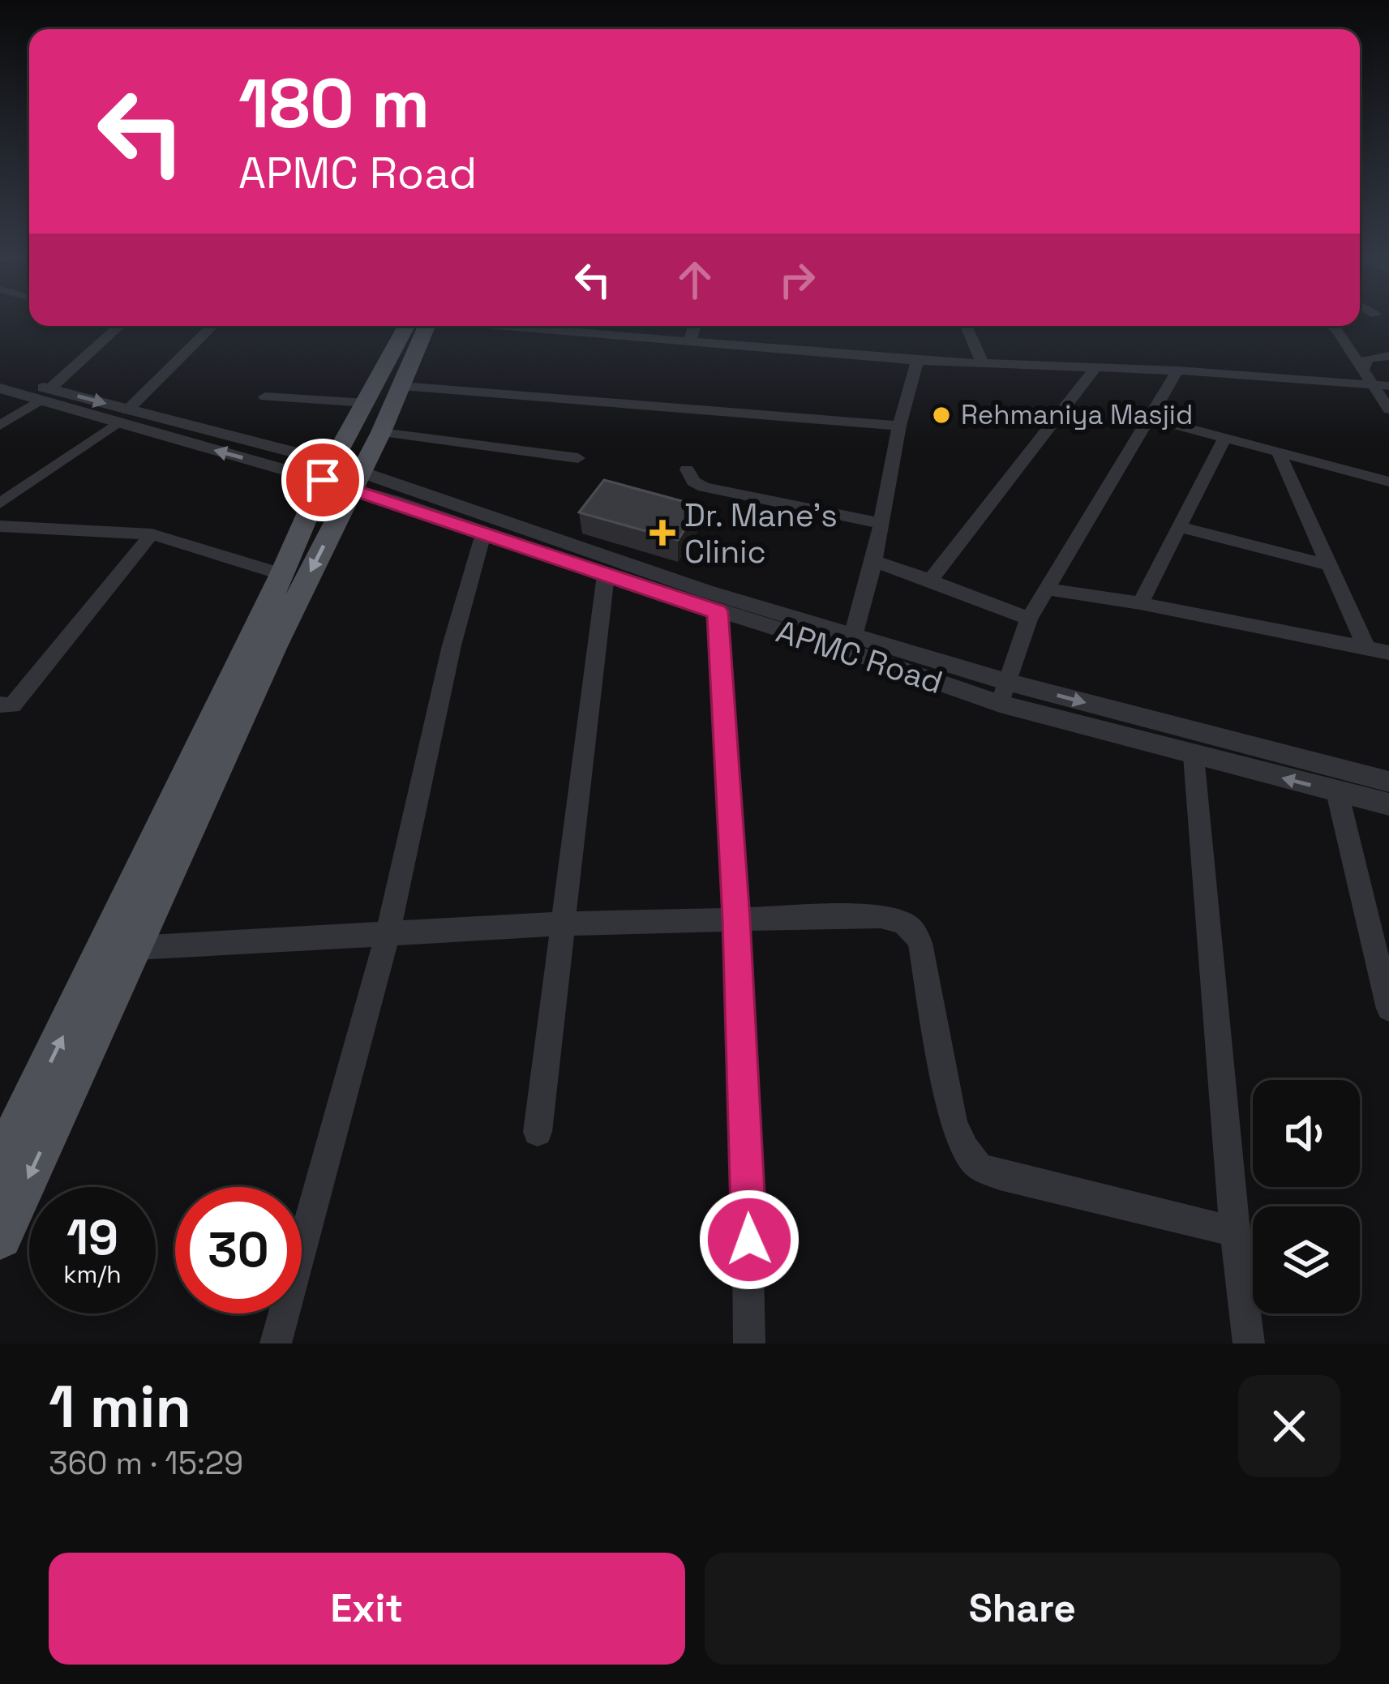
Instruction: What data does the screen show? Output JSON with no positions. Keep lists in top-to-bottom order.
{
  "streets": {
    "street": ["APMC Road"]
  },
  "places": {
    "other": ["Rehmaniya Masjid"],
    "health": ["Dr. Mane's Clinic"]
  },
  "page": {
    "turn": ["180 m", "APMC Road"],
    "speed": "19 km/h",
    "limit": "30",
    "heading": ["1 min", "360 m · 15:29"],
    "buttons": ["Exit", "Share"]
  }
}
